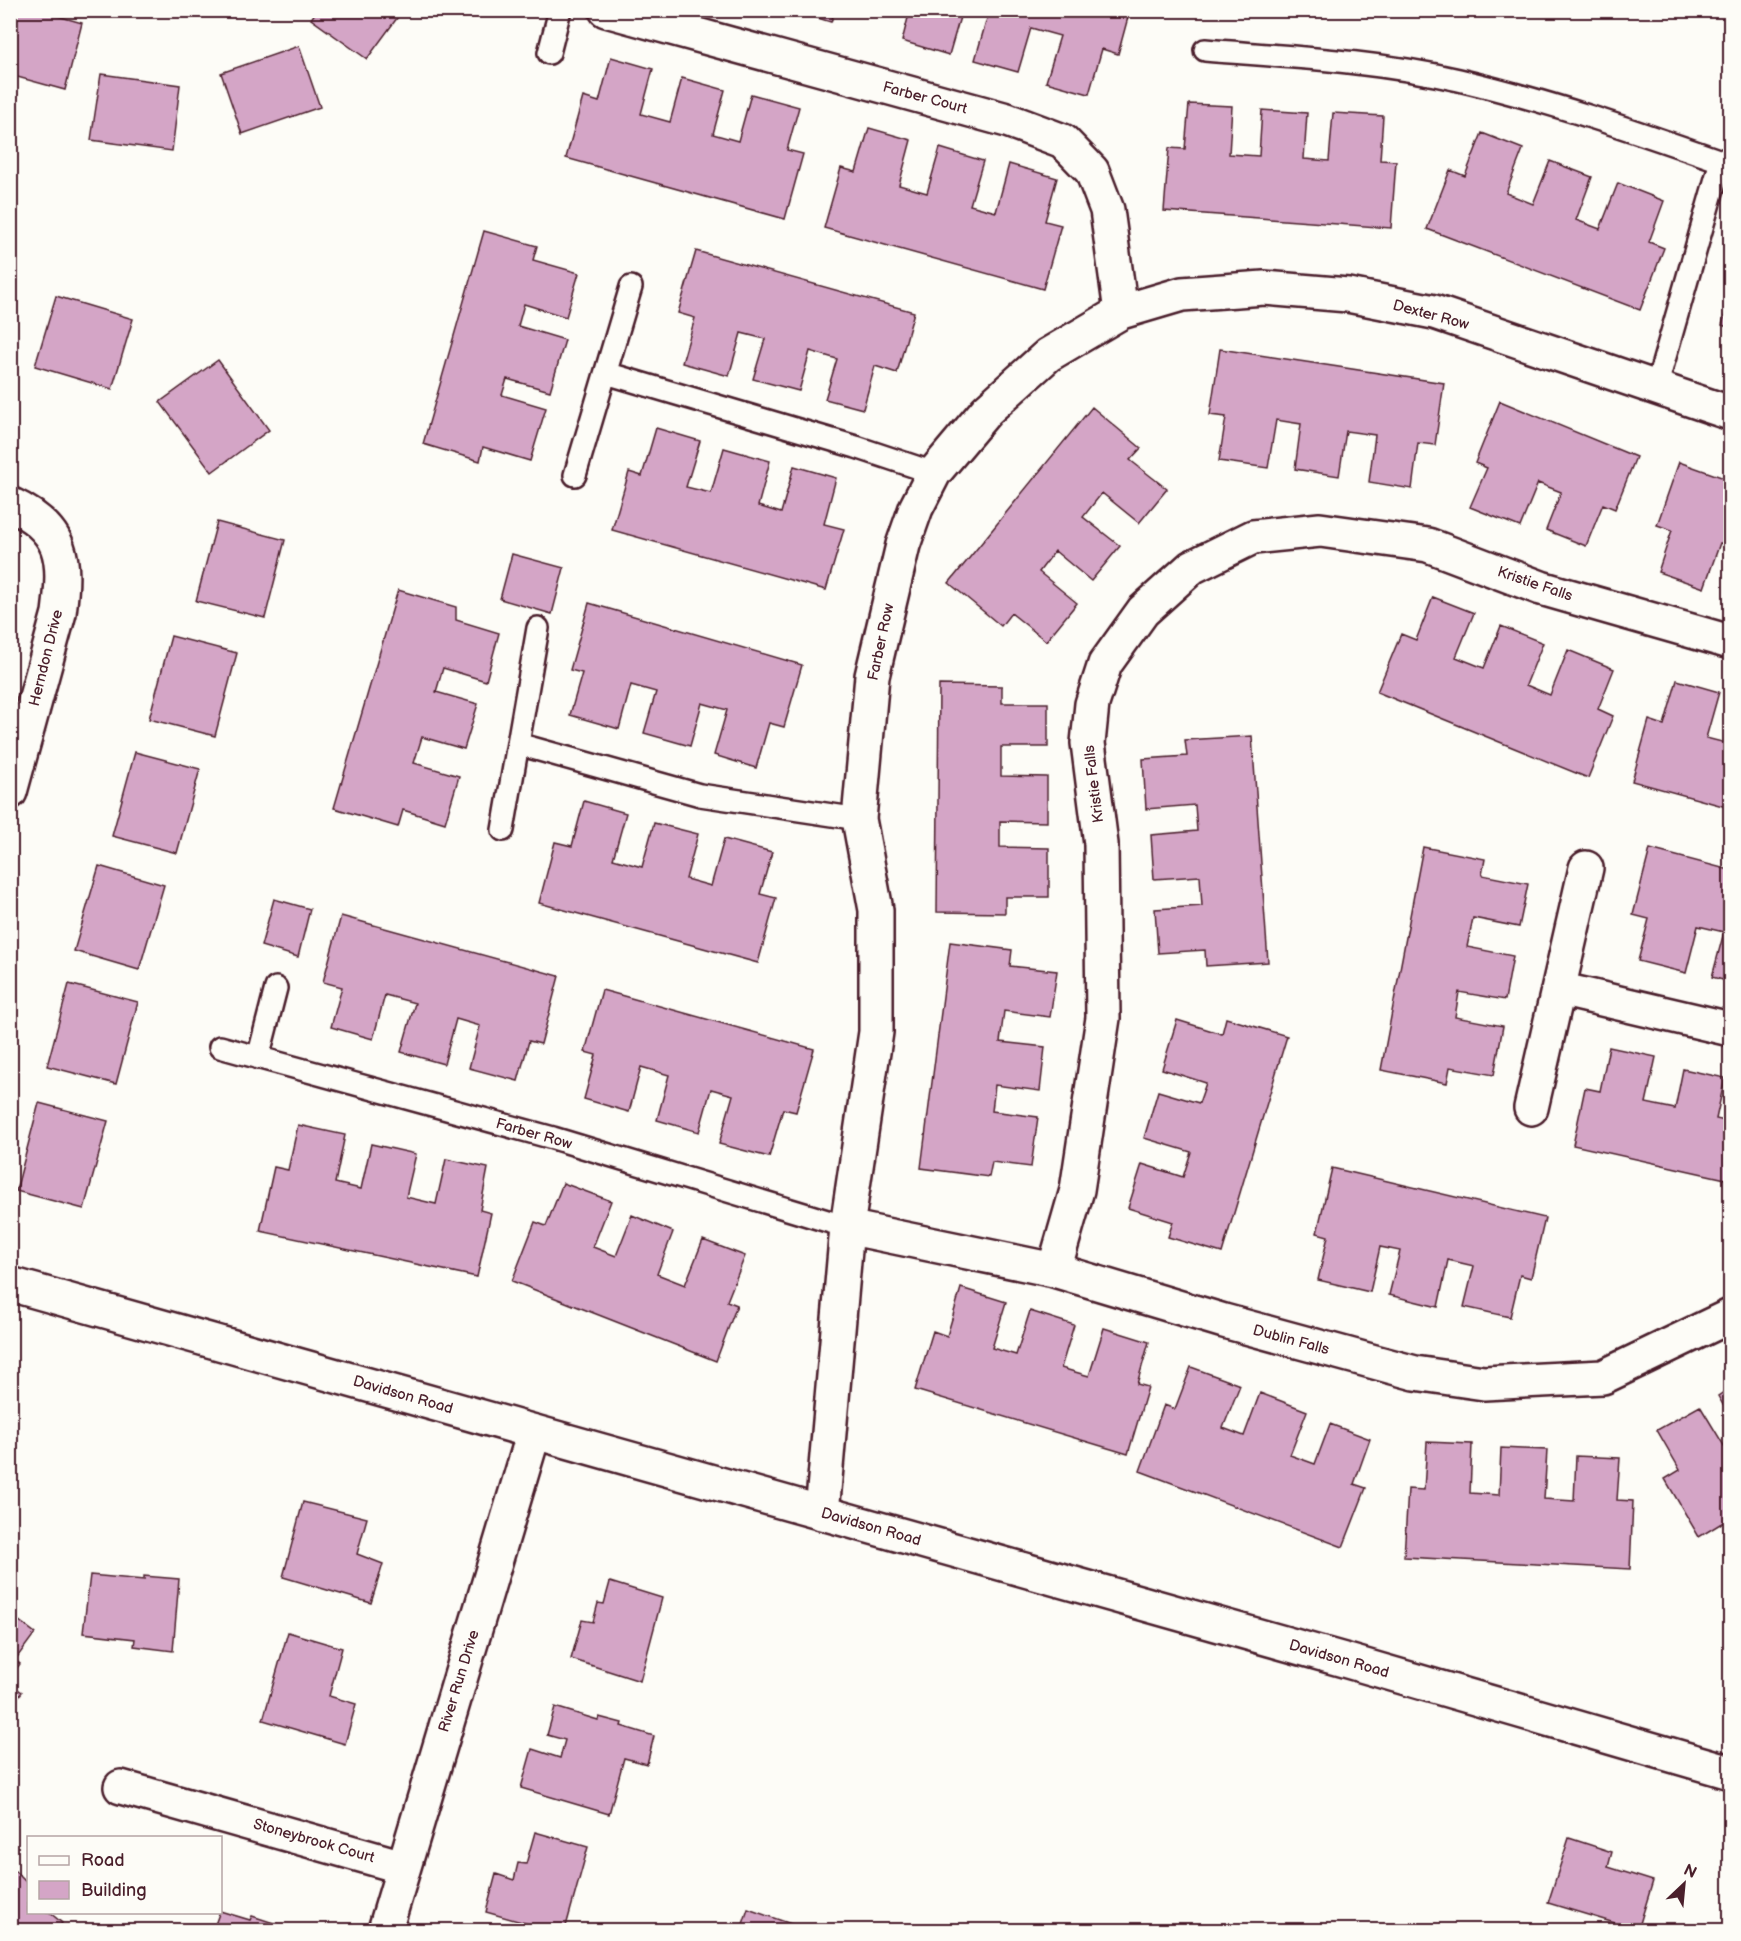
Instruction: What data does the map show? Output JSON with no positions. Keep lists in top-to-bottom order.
{
  "streets": {
    "street": [
      "Farber Court",
      "Dexter Row",
      "Kristie Falls",
      "Farber Row",
      "Herndon Drive",
      "Dublin Falls",
      "Davidson Road",
      "River Run Drive",
      "Stoneybrook Court"
    ]
  },
  "crossings": [
    ["Farber Court", "Dexter Row"],
    ["Farber Court", "Farber Row"],
    ["Dexter Row", "Farber Row"],
    ["Kristie Falls", "Dublin Falls"],
    ["Farber Row", "Dublin Falls"],
    ["Farber Row", "Davidson Road"],
    ["Davidson Road", "River Run Drive"],
    ["River Run Drive", "Stoneybrook Court"]
  ],
  "legend": ["Road", "Building"],
  "north": "top right"
}
